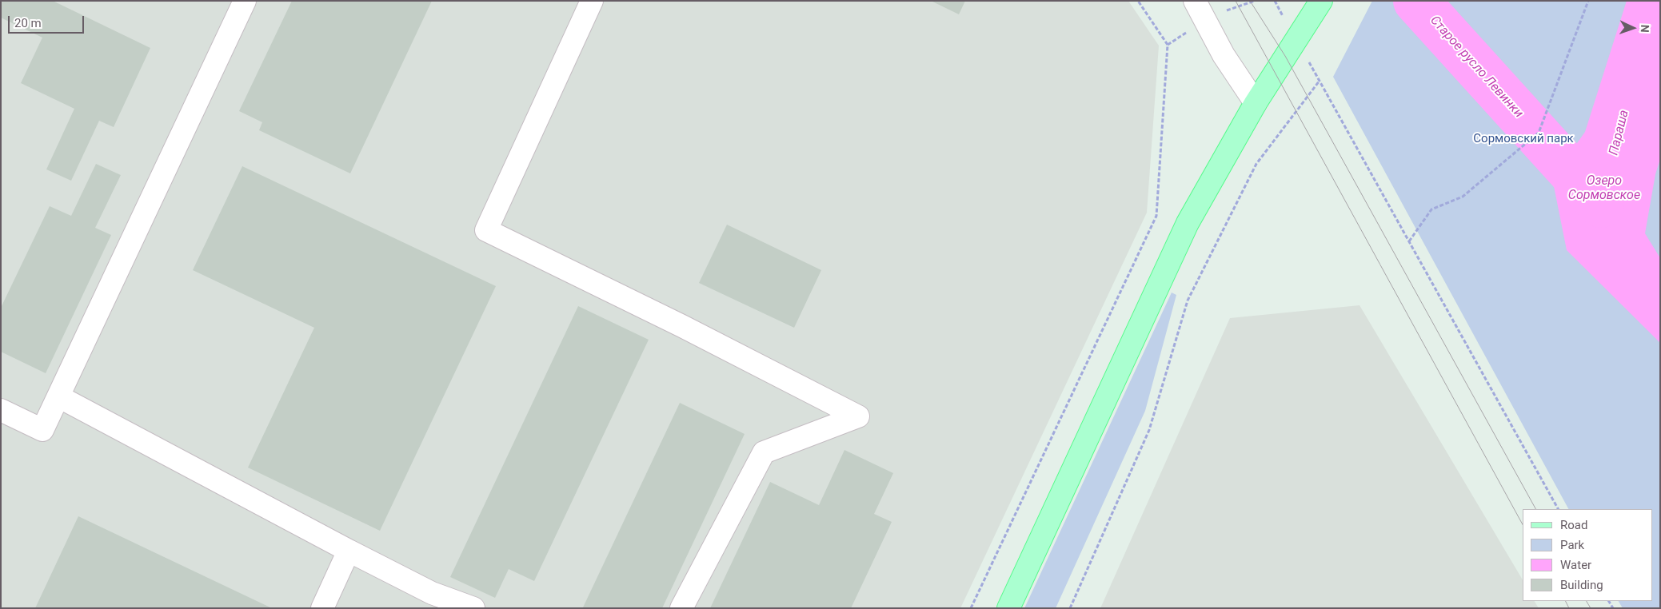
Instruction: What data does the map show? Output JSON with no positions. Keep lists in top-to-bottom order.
{
  "water": ["Старое русло Левинки", "Параша", "Озеро Сормовское"],
  "parks": ["Сормовский парк"],
  "legend": [
    "Road",
    "Park",
    "Water",
    "Building"
  ],
  "scale_bar": "20 m",
  "north": "right"
}
